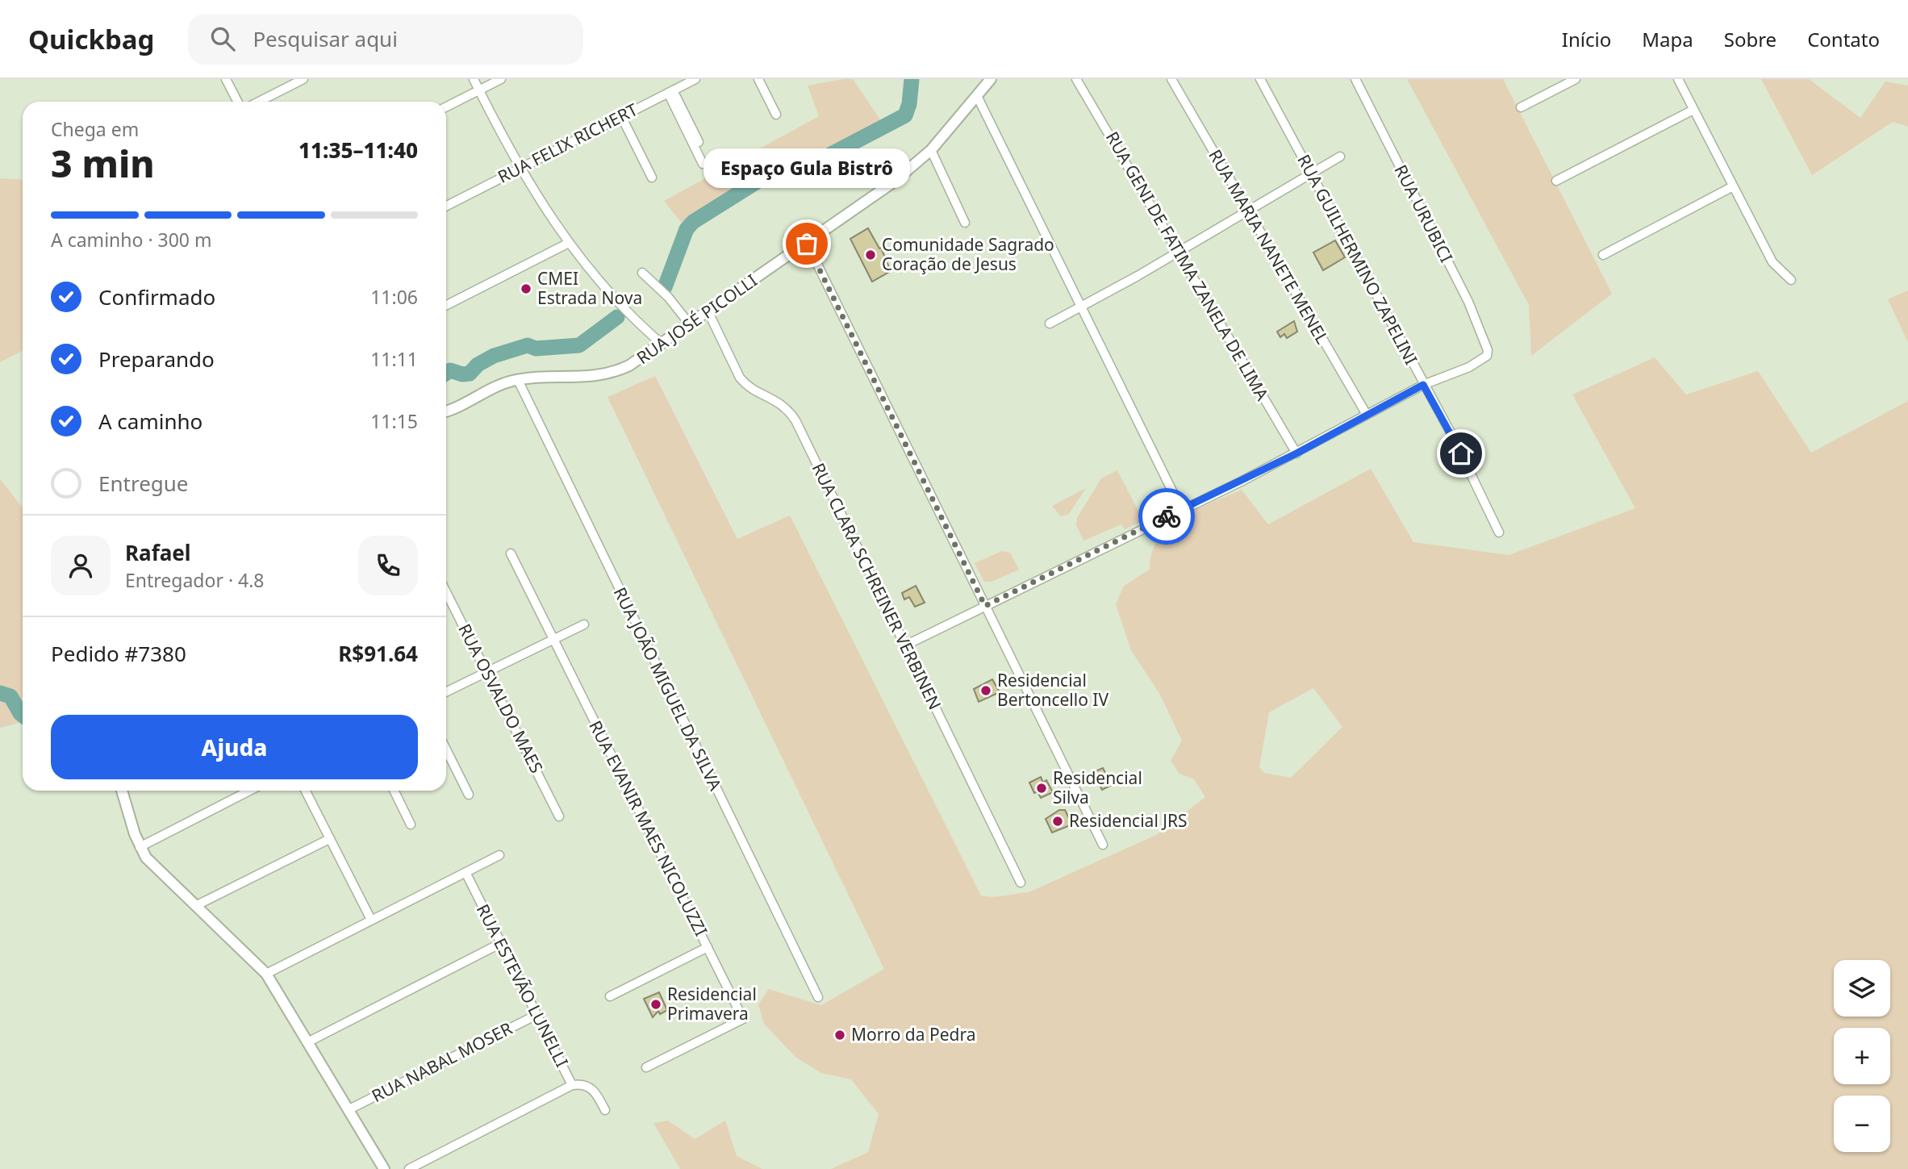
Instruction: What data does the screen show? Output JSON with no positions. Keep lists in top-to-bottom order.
{
  "streets": {
    "street": [
      "RUA FELIX RICHERT",
      "RUA URUBICI",
      "RUA MARIA NANETE MENEL",
      "RUA GUILHERMINO ZAPELINI",
      "RUA GENI DE FATIMA ZANELA DE LIMA",
      "RUA JOSÉ PICOLLI",
      "RUA CLARA SCHREINER VERBINEN",
      "RUA JOÃO MIGUEL DA SILVA",
      "RUA OSVALDO MAES",
      "RUA EVANIR MAES NICOLUZZI",
      "RUA ESTEVÃO LUNELLI",
      "RUA NABAL MOSER"
    ]
  },
  "crossings": [
    ["RUA URUBICI", "RUA GUILHERMINO ZAPELINI"],
    ["RUA JOSÉ PICOLLI", "RUA CLARA SCHREINER VERBINEN"],
    ["RUA JOSÉ PICOLLI", "RUA JOÃO MIGUEL DA SILVA"],
    ["RUA ESTEVÃO LUNELLI", "RUA NABAL MOSER"]
  ],
  "places": [
    "Espaço Gula Bistrô",
    "Comunidade Sagrado Coração de Jesus",
    "CMEI Estrada Nova",
    "Residencial Bertoncello IV",
    "Residencial Silva",
    "Residencial JRS",
    "Residencial Primavera",
    "Morro da Pedra"
  ],
  "page": {
    "header": "Quickbag",
    "search": "Pesquisar aqui",
    "nav": [
      "Início",
      "Mapa",
      "Sobre",
      "Contato"
    ],
    "heading": ["3 min", "Chega em", "11:35–11:40"],
    "panel": [
      "Rafael",
      "Entregador · 4.8",
      "Pedido #7380",
      "R$91.64"
    ],
    "bubble": "Espaço Gula Bistrô",
    "bar": "A caminho · 300 m",
    "list": [
      ["Confirmado", "11:06"],
      ["Preparando", "11:11"],
      ["A caminho", "11:15"],
      "Entregue"
    ],
    "buttons": "Ajuda",
    "map_buttons": ["+", "−"]
  }
}
